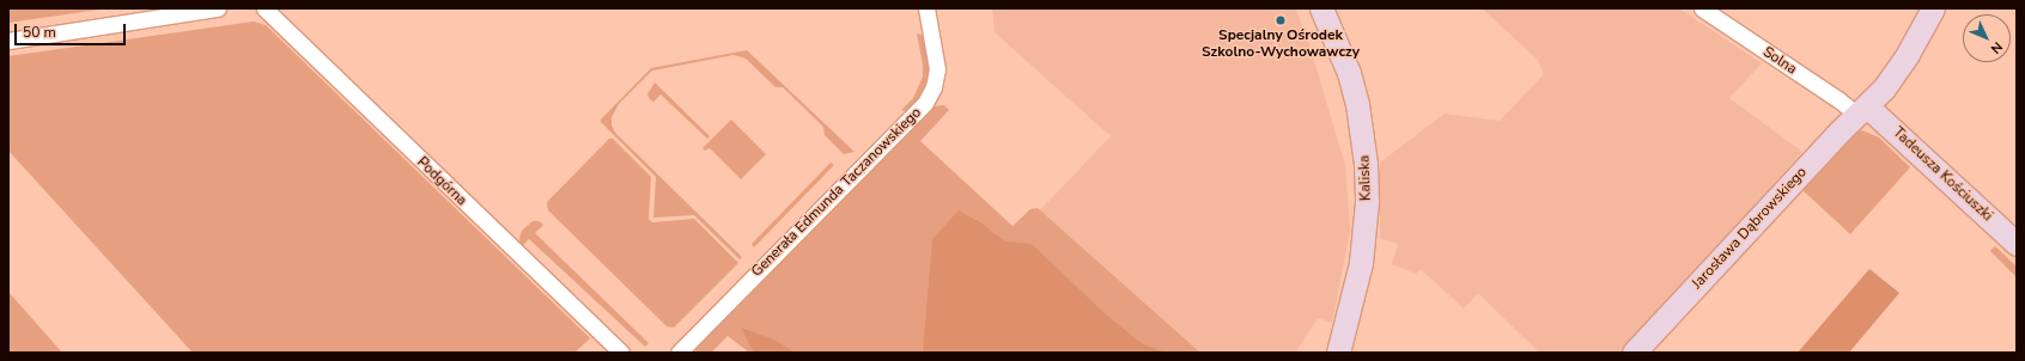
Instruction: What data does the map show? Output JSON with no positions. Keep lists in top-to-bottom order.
{
  "streets": {
    "street": [
      "Solna",
      "Tadeusza Kościuszki",
      "Kaliska",
      "Podgórna",
      "Generała Edmunda Taczanowskiego",
      "Jarosława Dąbrowskiego"
    ]
  },
  "crossings": [
    ["Solna", "Tadeusza Kościuszki"],
    ["Solna", "Jarosława Dąbrowskiego"],
    ["Tadeusza Kościuszki", "Jarosława Dąbrowskiego"]
  ],
  "places": ["Specjalny Ośrodek Szkolno-Wychowawczy"],
  "scale_bar": "50 m",
  "north": "bottom right"
}
